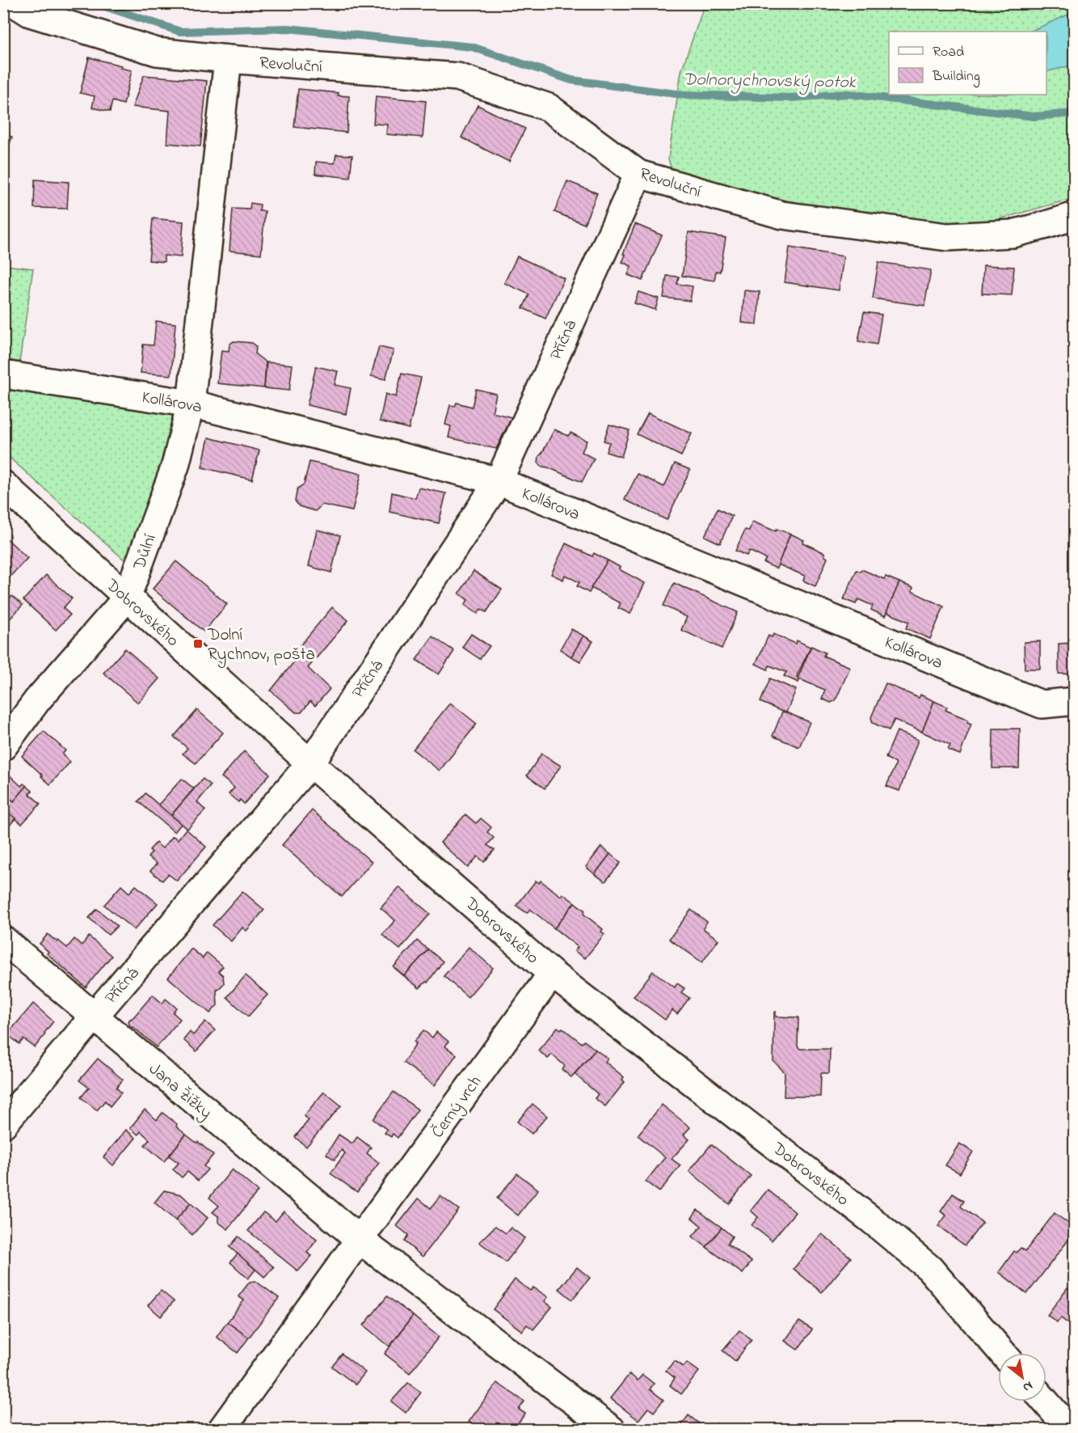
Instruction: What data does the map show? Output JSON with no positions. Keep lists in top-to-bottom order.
{
  "streets": {
    "street": [
      "Revoluční",
      "Příčná",
      "Kollárova",
      "Důlní",
      "Dobrovského",
      "Jana Žižky",
      "Černý vrch"
    ]
  },
  "crossings": [
    ["Revoluční", "Příčná"],
    ["Příčná", "Kollárova"],
    ["Příčná", "Dobrovského"],
    ["Příčná", "Jana Žižky"],
    ["Kollárova", "Důlní"],
    ["Důlní", "Dobrovského"],
    ["Dobrovského", "Černý vrch"],
    ["Jana Žižky", "Černý vrch"]
  ],
  "water": ["Dolnorychnovský potok"],
  "places": {
    "transit": ["Dolní Rychnov, pošta"]
  },
  "legend": ["Road", "Building"],
  "north": "bottom right"
}
